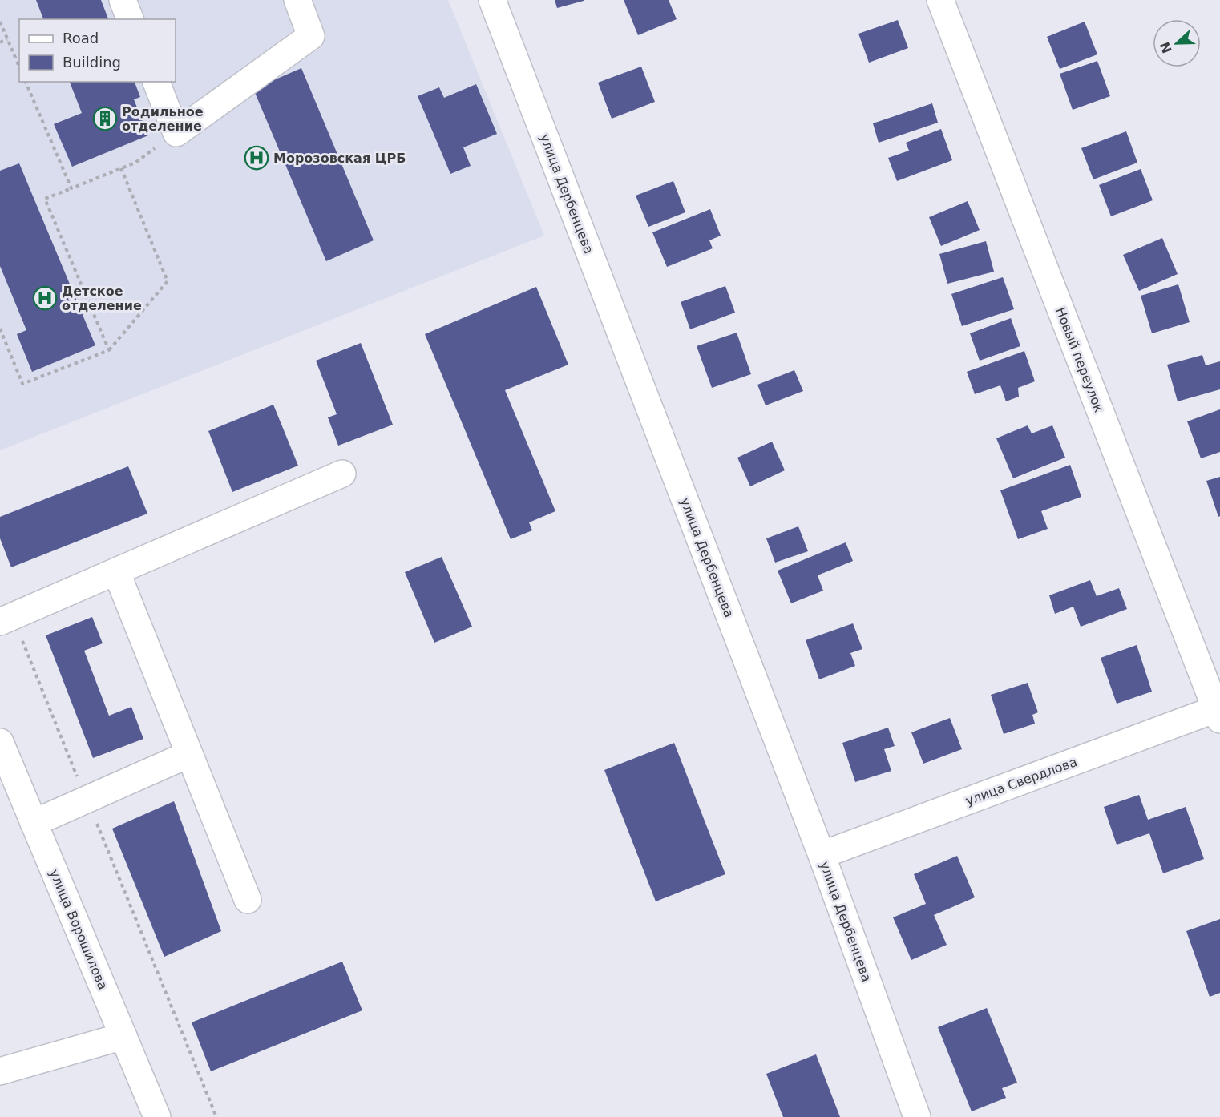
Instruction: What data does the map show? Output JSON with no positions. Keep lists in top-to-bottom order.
{
  "streets": {
    "street": [
      "улица Дербенцева",
      "Новый переулок",
      "улица Свердлова",
      "улица Ворошилова"
    ]
  },
  "crossings": [
    ["улица Дербенцева", "улица Свердлова"],
    ["Новый переулок", "улица Свердлова"]
  ],
  "places": {
    "building": ["Родильное отделение"],
    "hospital": ["Морозовская ЦРБ", "Детское отделение"]
  },
  "legend": ["Road", "Building"],
  "north": "left"
}
